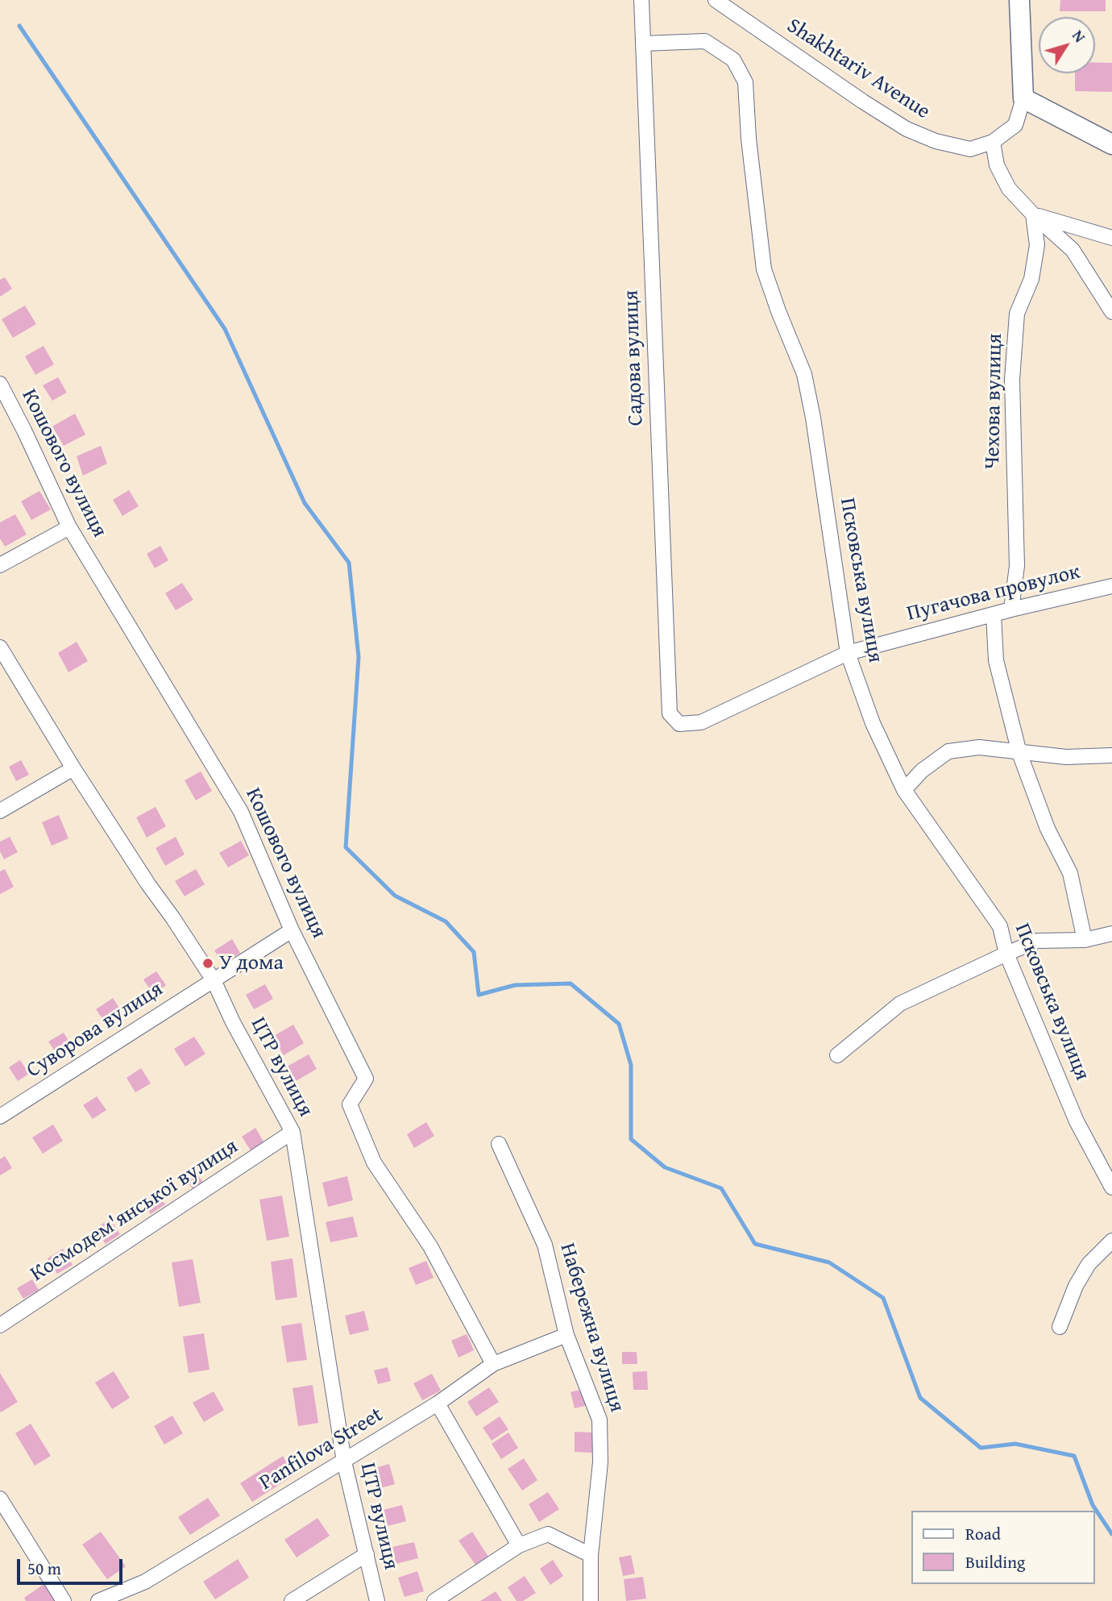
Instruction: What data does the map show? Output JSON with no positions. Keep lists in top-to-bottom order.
{
  "streets": {
    "street": [
      "Shakhtariv Avenue",
      "Садова вулиця",
      "Чехова вулиця",
      "Кошового вулиця",
      "Псковська вулиця",
      "Пугачова провулок",
      "Суворова вулиця",
      "ЦТР вулиця",
      "Космодем'янської вулиця",
      "Набережна вулиця",
      "Panfilova Street"
    ]
  },
  "crossings": [
    ["Садова вулиця", "Псковська вулиця"],
    ["Садова вулиця", "Пугачова провулок"],
    ["Чехова вулиця", "Пугачова провулок"],
    ["Кошового вулиця", "Суворова вулиця"],
    ["Кошового вулиця", "Panfilova Street"],
    ["Псковська вулиця", "Пугачова провулок"],
    ["Суворова вулиця", "ЦТР вулиця"],
    ["ЦТР вулиця", "Космодем'янської вулиця"],
    ["ЦТР вулиця", "Panfilova Street"],
    ["Набережна вулиця", "Panfilova Street"]
  ],
  "places": ["У дома"],
  "legend": ["Road", "Building"],
  "scale_bar": "50 m",
  "north": "top right"
}
